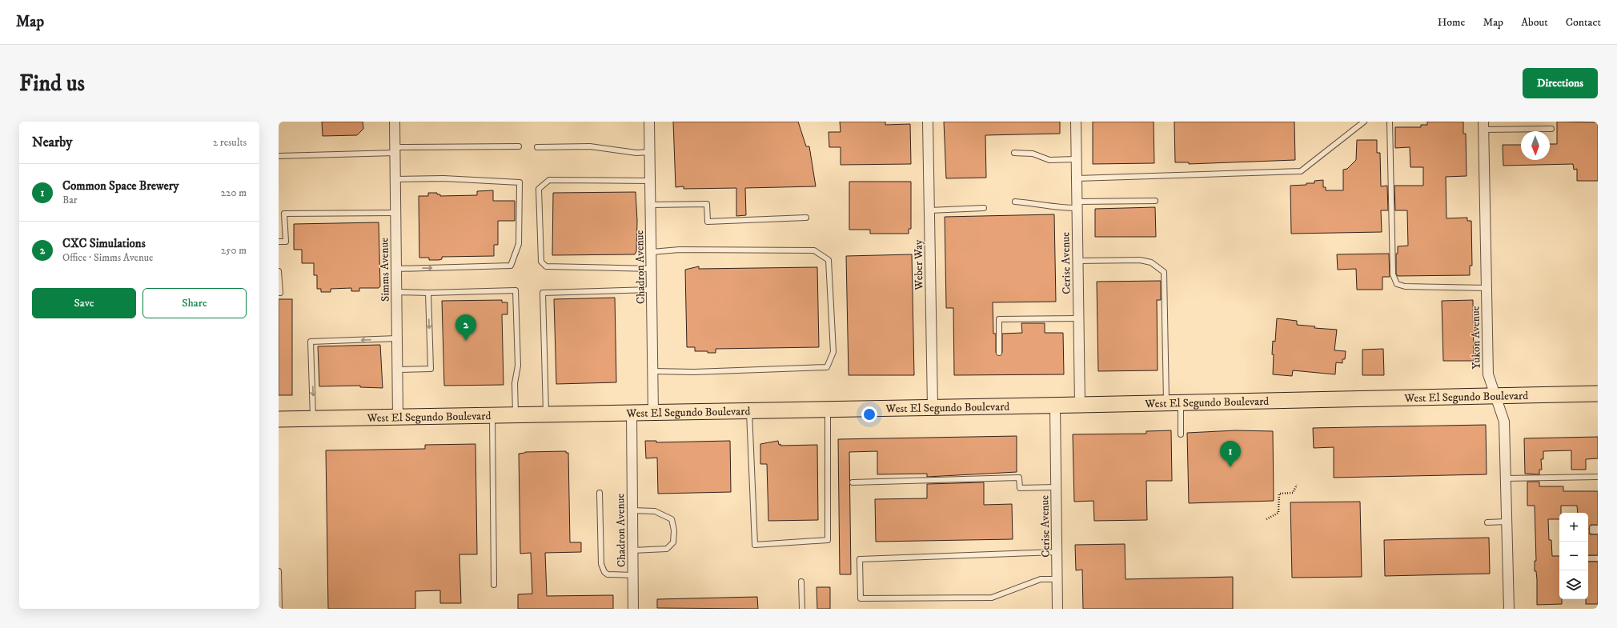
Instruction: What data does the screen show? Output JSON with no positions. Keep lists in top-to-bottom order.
{
  "streets": {
    "main road": ["West El Segundo Boulevard"],
    "street": [
      "Cerise Avenue",
      "Weber Way",
      "Chadron Avenue",
      "Simms Avenue",
      "Yukon Avenue"
    ]
  },
  "crossings": [
    ["Cerise Avenue", "West El Segundo Boulevard"],
    ["Weber Way", "West El Segundo Boulevard"],
    ["Chadron Avenue", "West El Segundo Boulevard"],
    ["Simms Avenue", "West El Segundo Boulevard"],
    ["Yukon Avenue", "West El Segundo Boulevard"]
  ],
  "north": "bottom",
  "page": {
    "header": "Map",
    "nav": [
      "Home",
      "Map",
      "About",
      "Contact"
    ],
    "buttons": [
      "Directions",
      ["Save", "Share"]
    ],
    "title": "Find us",
    "heading": ["Nearby", "2 results"],
    "list": [
      {
        "mark": "1",
        "name": "Common Space Brewery",
        "note": "Bar",
        "value": "220 m"
      },
      {
        "mark": "2",
        "name": "CXC Simulations",
        "note": "Office · Simms Avenue",
        "value": "250 m"
      }
    ],
    "pins": ["2", "1"],
    "map_buttons": ["+", "−"]
  }
}
